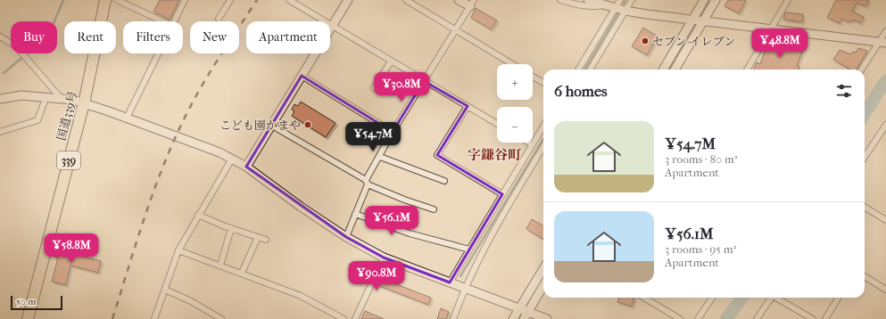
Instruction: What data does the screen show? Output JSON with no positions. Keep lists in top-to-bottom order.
{
  "streets": {
    "highway": ["国道339号", "339"]
  },
  "districts": ["字鎌谷町"],
  "places": ["セブン-イレブン", "こども園かまや"],
  "scale_bar": "50 m",
  "page": {
    "chip": [
      "Buy",
      "Rent",
      "Filters",
      "New",
      "Apartment"
    ],
    "price": [
      "¥48.8M",
      "¥30.8M",
      "¥54.7M",
      "¥56.1M",
      "¥58.8M",
      "¥90.8M"
    ],
    "map_buttons": ["+", "−"],
    "heading": "6 homes",
    "list": [
      {
        "name": "¥54.7M",
        "note": "3 rooms · 80 m² · Apartment"
      },
      {
        "name": "¥56.1M",
        "note": "3 rooms · 95 m² · Apartment"
      }
    ],
    "scale": "50 m"
  }
}
